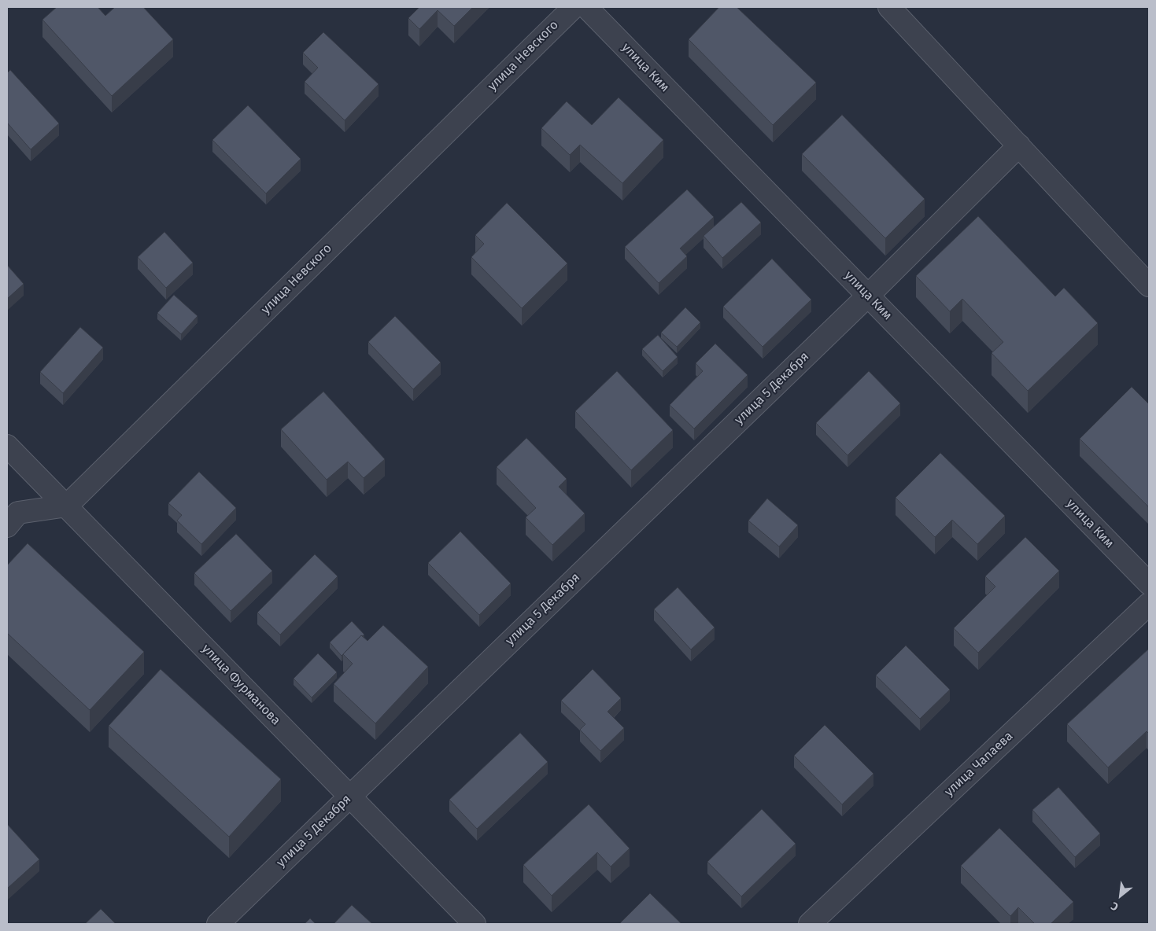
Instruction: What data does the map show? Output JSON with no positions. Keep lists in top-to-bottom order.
{
  "streets": {
    "street": [
      "улица Невского",
      "улица Ким",
      "улица 5 Декабря",
      "улица Фурманова",
      "улица Чапаева"
    ]
  },
  "crossings": [
    ["улица Невского", "улица Фурманова"],
    ["улица Ким", "улица 5 Декабря"],
    ["улица 5 Декабря", "улица Фурманова"]
  ],
  "north": "bottom left"
}
